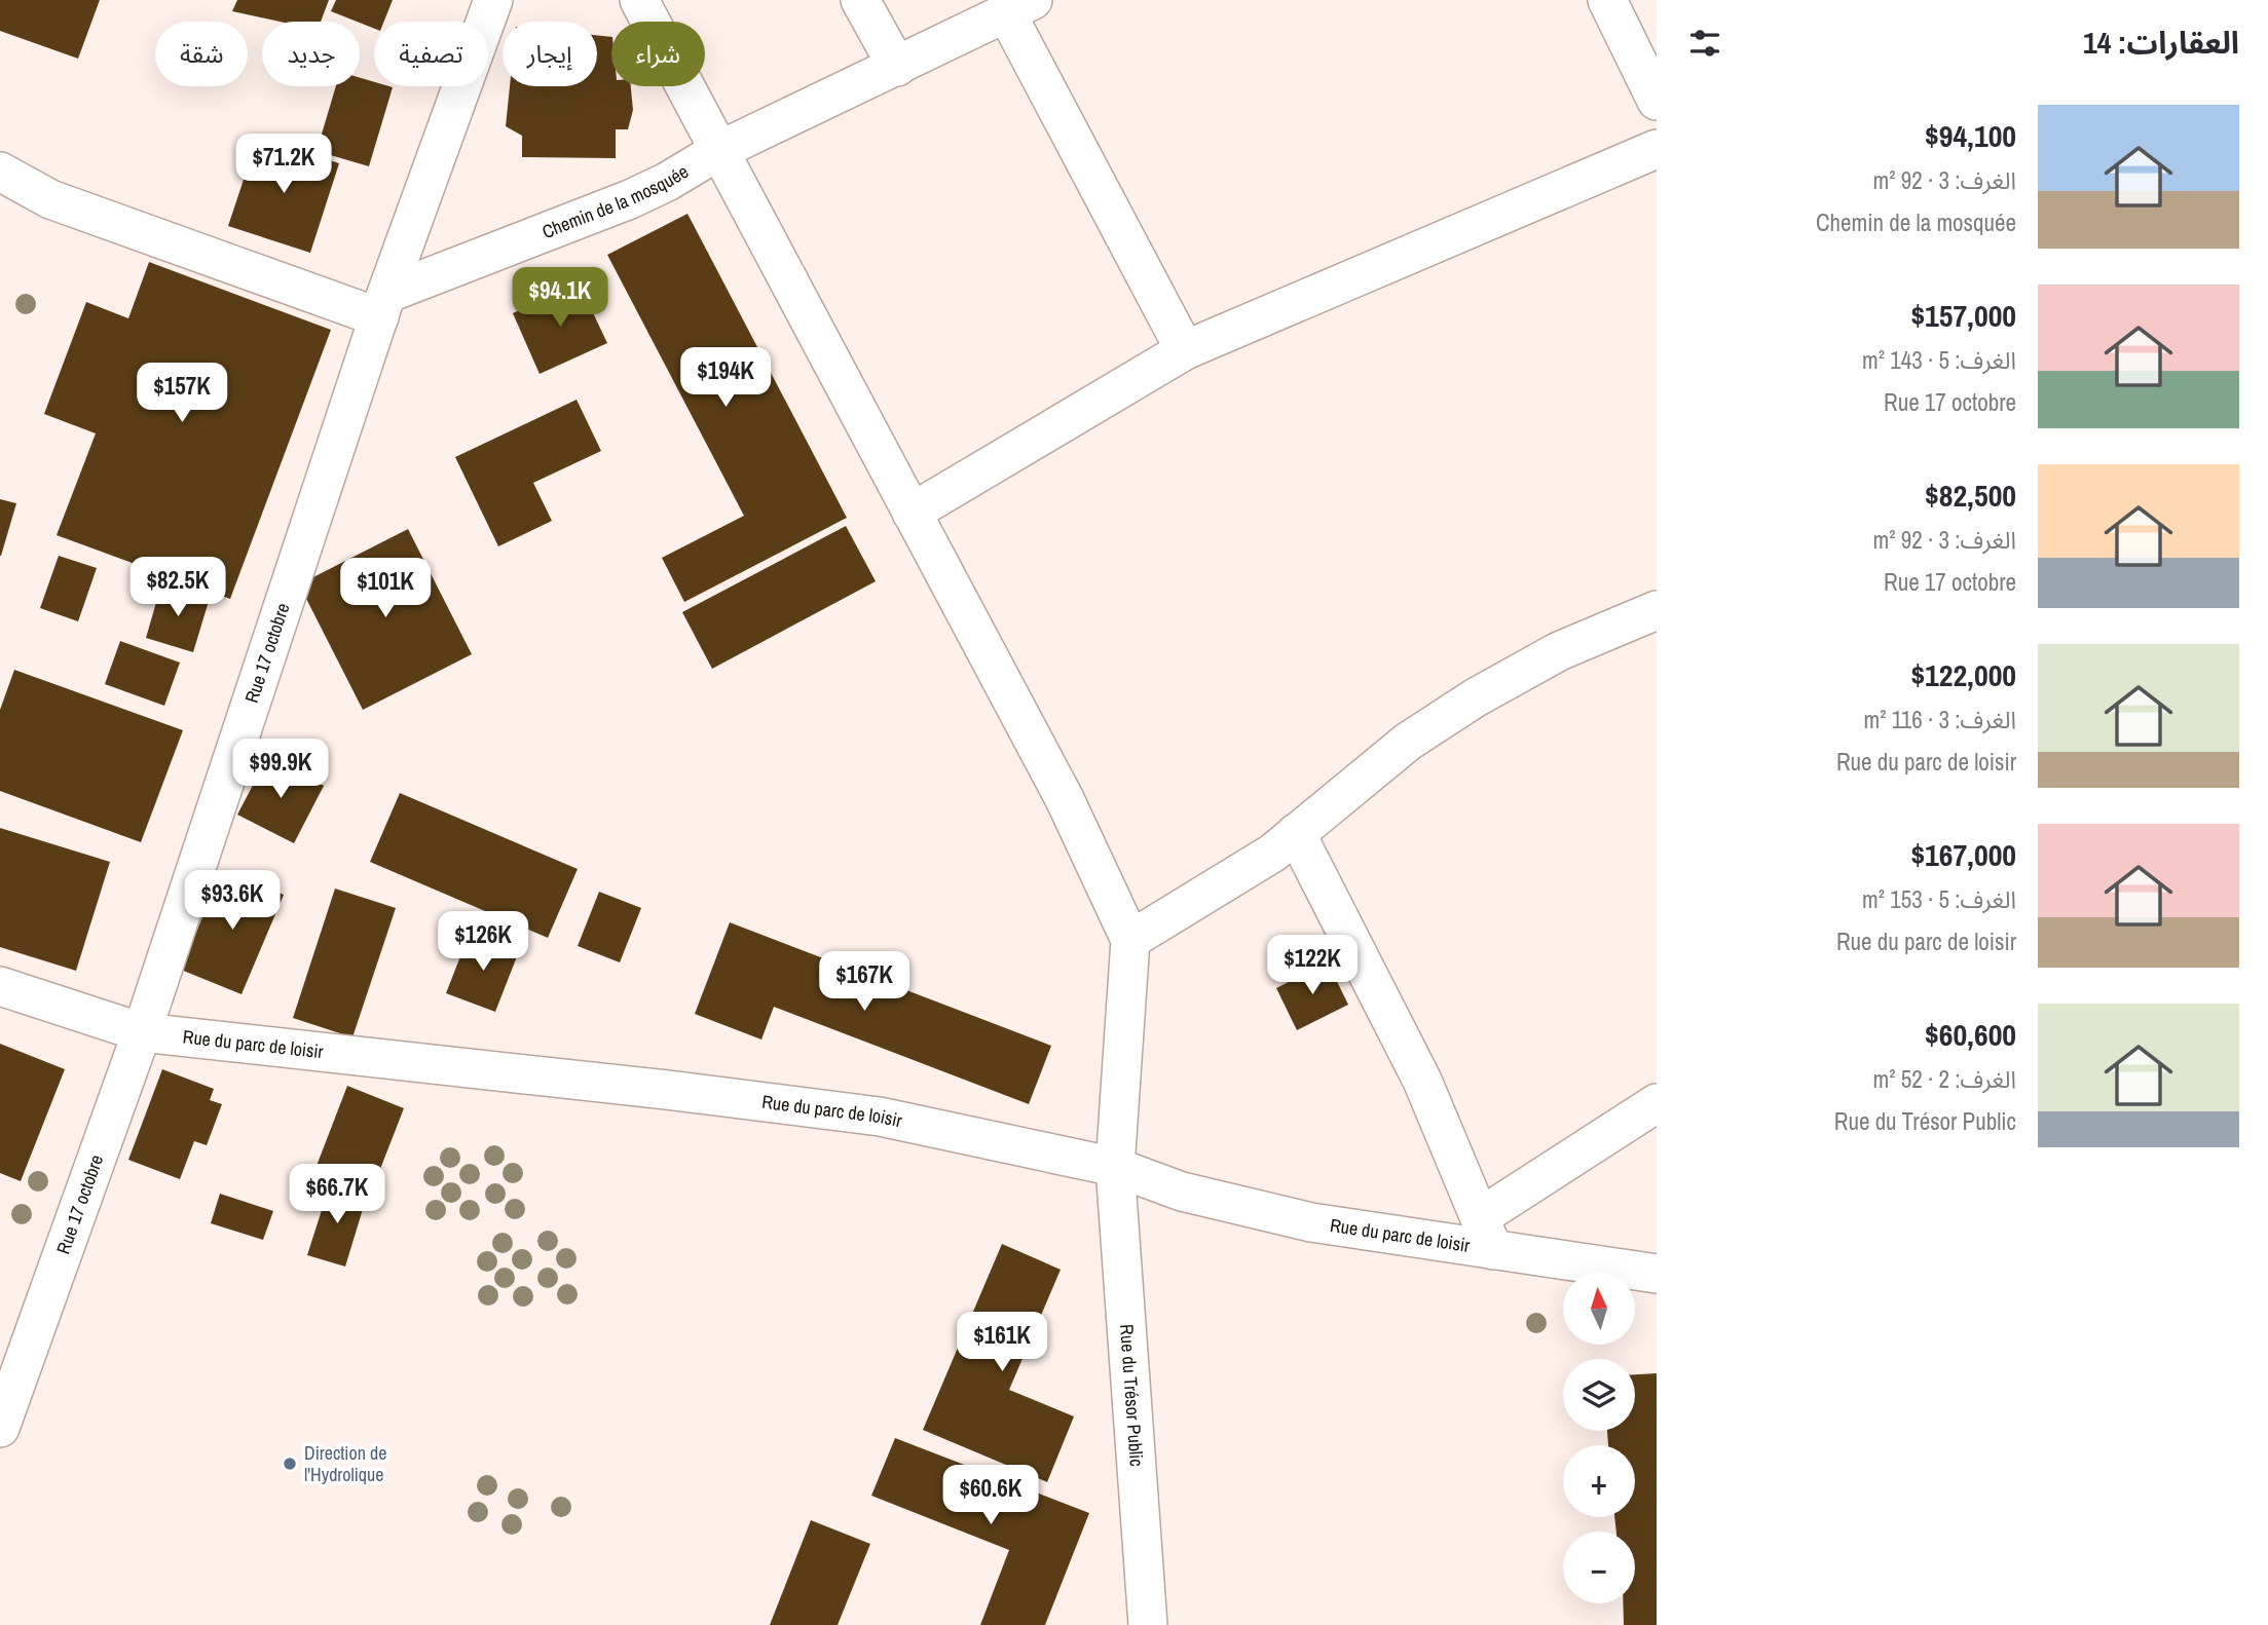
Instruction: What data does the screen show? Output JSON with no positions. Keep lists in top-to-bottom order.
{
  "streets": {
    "street": [
      "Chemin de la mosquée",
      "Rue 17 octobre",
      "Rue du parc de loisir",
      "Rue du Trésor Public"
    ]
  },
  "crossings": [
    ["Chemin de la mosquée", "Rue 17 octobre"],
    ["Rue 17 octobre", "Rue du parc de loisir"],
    ["Rue du parc de loisir", "Rue du Trésor Public"]
  ],
  "places": ["Direction de l'Hydrolique"],
  "north": "top",
  "page": {
    "heading": "العقارات: 14",
    "chip": [
      "شراء",
      "إيجار",
      "تصفية",
      "جديد",
      "شقة"
    ],
    "list": [
      {
        "name": "$94,100",
        "note": "الغرف: 3 · 92 m² · Chemin de la mosquée"
      },
      {
        "name": "$157,000",
        "note": "الغرف: 5 · 143 m² · Rue 17 octobre"
      },
      {
        "name": "$82,500",
        "note": "الغرف: 3 · 92 m² · Rue 17 octobre"
      },
      {
        "name": "$122,000",
        "note": "الغرف: 3 · 116 m² · Rue du parc de loisir"
      },
      {
        "name": "$167,000",
        "note": "الغرف: 5 · 153 m² · Rue du parc de loisir"
      },
      {
        "name": "$60,600",
        "note": "الغرف: 2 · 52 m² · Rue du Trésor Public"
      }
    ],
    "price": [
      "$71.2K",
      "$94.1K",
      "$194K",
      "$157K",
      "$82.5K",
      "$101K",
      "$99.9K",
      "$93.6K",
      "$126K",
      "$122K",
      "$167K",
      "$66.7K",
      "$161K",
      "$60.6K"
    ],
    "map_buttons": ["+", "−"]
  }
}
